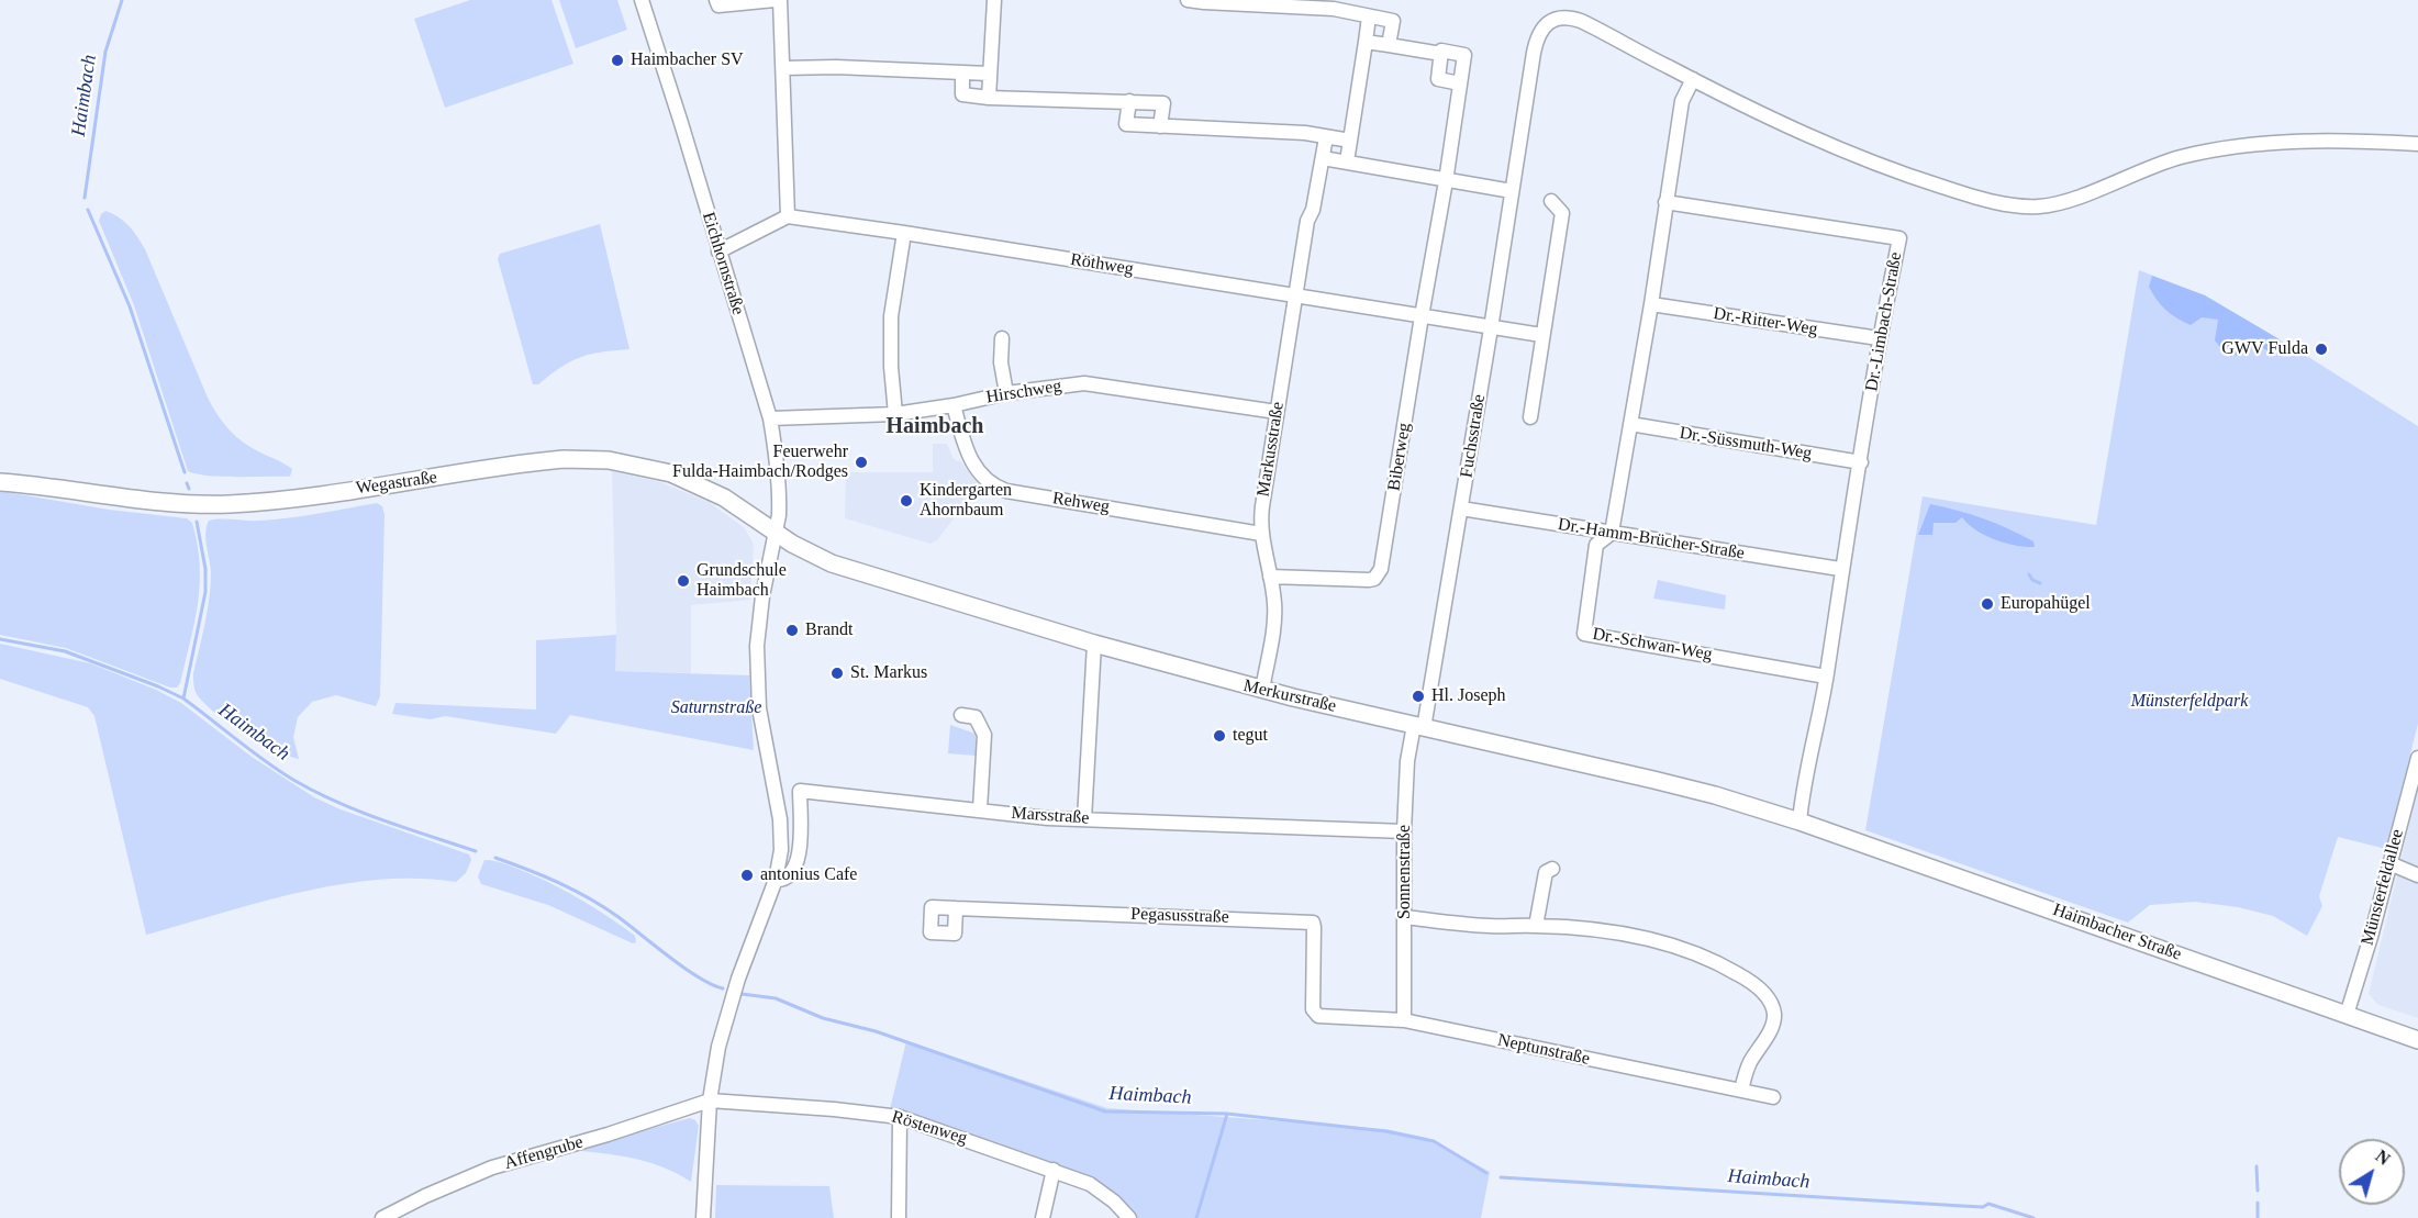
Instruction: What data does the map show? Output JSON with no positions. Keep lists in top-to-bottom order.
{
  "streets": {
    "main road": ["Wegastraße", "Merkurstraße", "Haimbacher Straße"],
    "street": [
      "Eichhornstraße",
      "Röthweg",
      "Dr.-Ritter-Weg",
      "Dr.-Limbach-Straße",
      "Hirschweg",
      "Fuchsstraße",
      "Dr.-Süssmuth-Weg",
      "Markusstraße",
      "Biberweg",
      "Rehweg",
      "Dr.-Hamm-Brücher-Straße",
      "Dr.-Schwan-Weg",
      "Marsstraße",
      "Sonnenstraße",
      "Münsterfeldallee",
      "Pegasusstraße",
      "Neptunstraße",
      "Röstenweg",
      "Affengrube"
    ]
  },
  "crossings": [
    ["Eichhornstraße", "Hirschweg"],
    ["Eichhornstraße", "Wegastraße"],
    ["Eichhornstraße", "Merkurstraße"],
    ["Röthweg", "Fuchsstraße"],
    ["Röthweg", "Markusstraße"],
    ["Röthweg", "Biberweg"],
    ["Dr.-Ritter-Weg", "Dr.-Limbach-Straße"],
    ["Dr.-Limbach-Straße", "Dr.-Süssmuth-Weg"],
    ["Dr.-Limbach-Straße", "Dr.-Hamm-Brücher-Straße"],
    ["Dr.-Limbach-Straße", "Dr.-Schwan-Weg"],
    ["Dr.-Limbach-Straße", "Merkurstraße"],
    ["Dr.-Limbach-Straße", "Haimbacher Straße"],
    ["Hirschweg", "Markusstraße"],
    ["Hirschweg", "Rehweg"],
    ["Fuchsstraße", "Dr.-Hamm-Brücher-Straße"],
    ["Fuchsstraße", "Merkurstraße"],
    ["Fuchsstraße", "Sonnenstraße"],
    ["Markusstraße", "Biberweg"],
    ["Markusstraße", "Rehweg"],
    ["Markusstraße", "Merkurstraße"],
    ["Wegastraße", "Merkurstraße"],
    ["Dr.-Hamm-Brücher-Straße", "Dr.-Schwan-Weg"],
    ["Merkurstraße", "Sonnenstraße"],
    ["Merkurstraße", "Haimbacher Straße"],
    ["Marsstraße", "Sonnenstraße"],
    ["Sonnenstraße", "Neptunstraße"],
    ["Münsterfeldallee", "Haimbacher Straße"],
    ["Pegasusstraße", "Neptunstraße"],
    ["Röstenweg", "Affengrube"]
  ],
  "districts": ["Haimbach"],
  "water": ["Haimbach"],
  "parks": ["Münsterfeldpark", "Saturnstraße"],
  "places": [
    "Haimbacher SV",
    "GWV Fulda",
    "Feuerwehr Fulda-Haimbach/Rodges",
    "Kindergarten Ahornbaum",
    "Grundschule Haimbach",
    "Europahügel",
    "Brandt",
    "St. Markus",
    "Hl. Joseph",
    "tegut",
    "antonius Cafe"
  ],
  "north": "top right"
}
